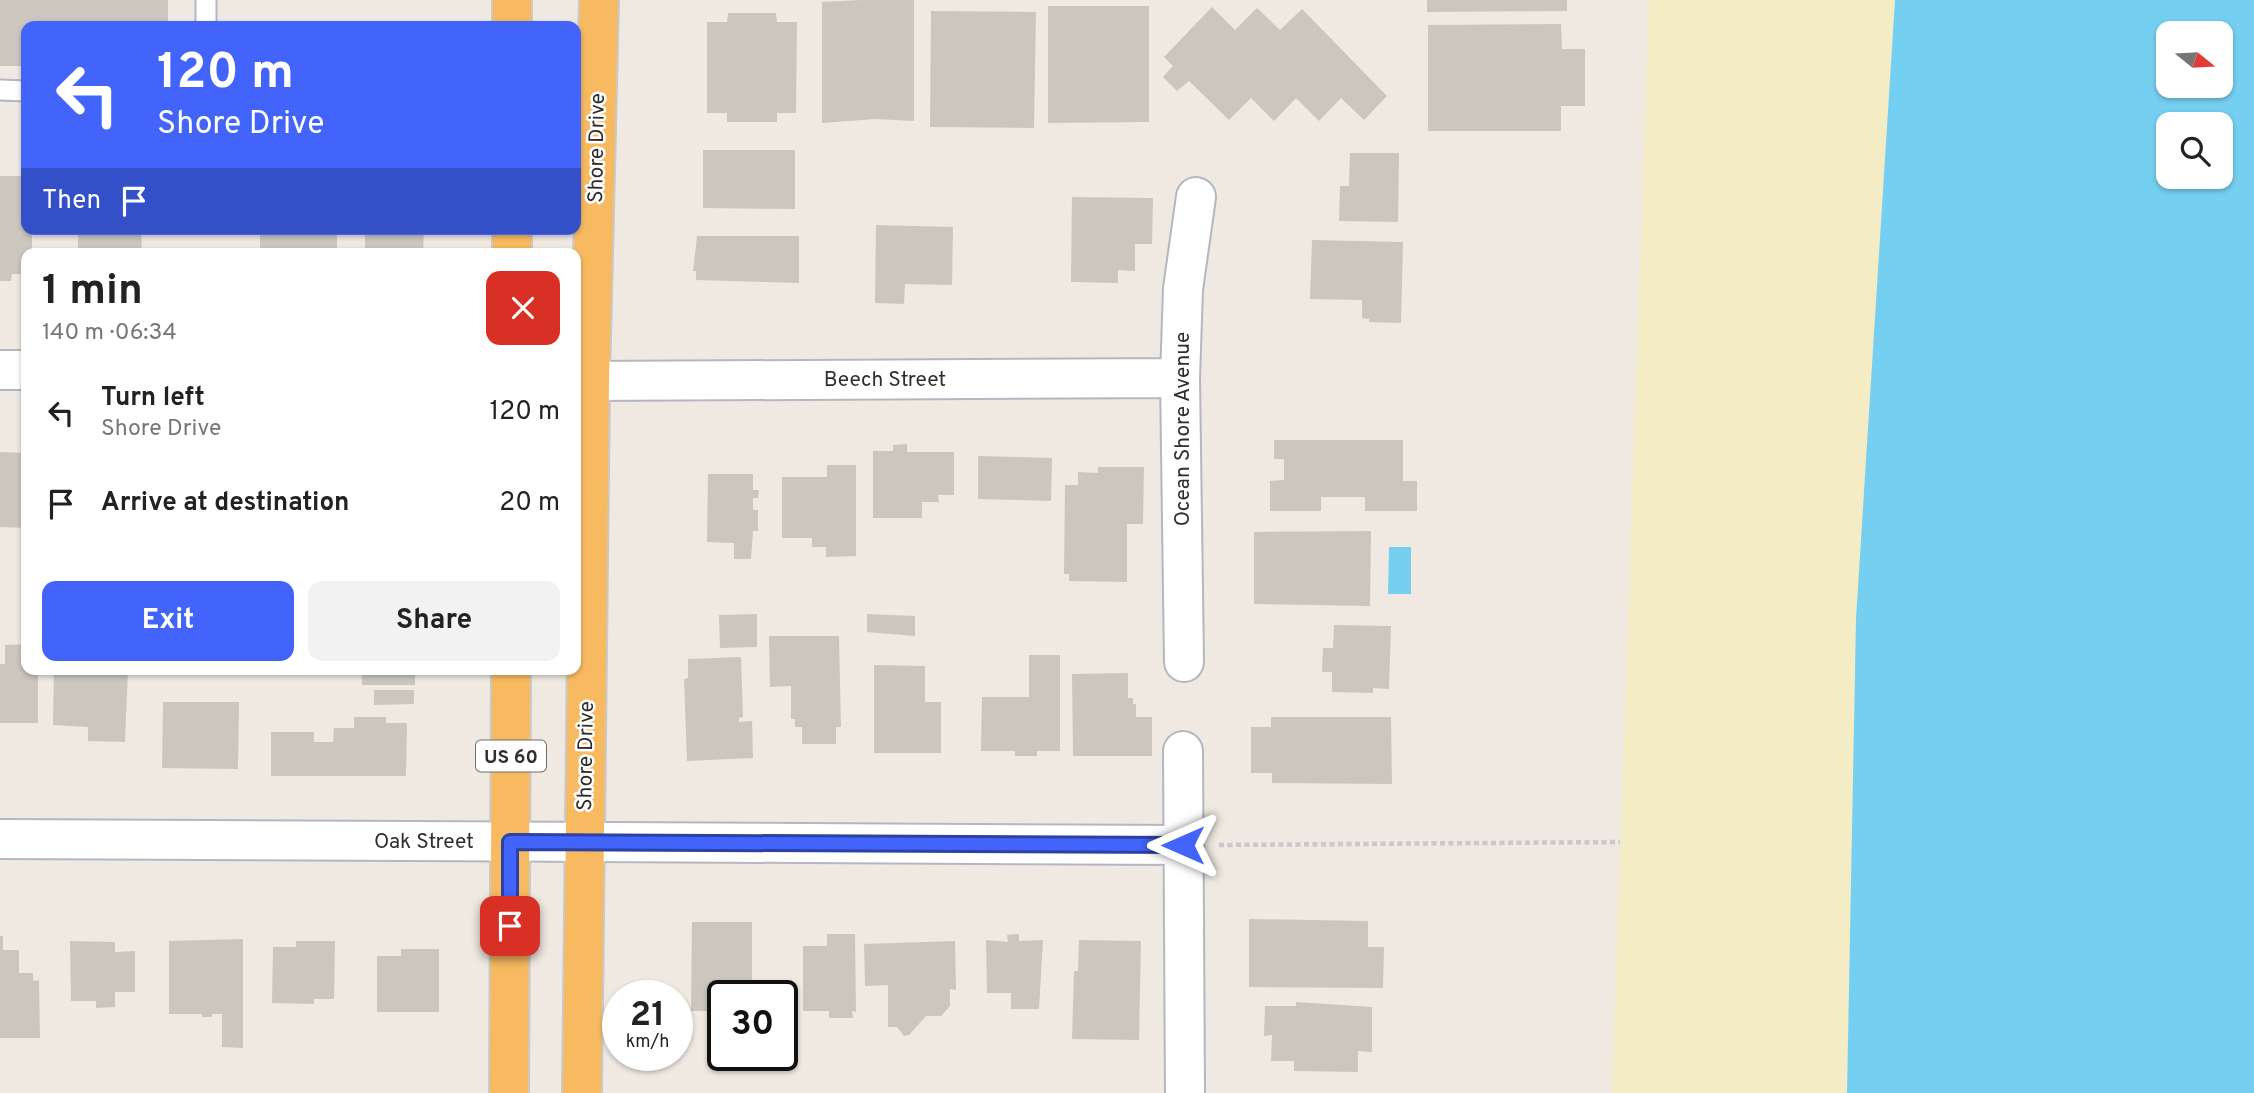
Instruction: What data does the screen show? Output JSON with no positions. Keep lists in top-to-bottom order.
{
  "streets": {
    "highway": ["Shore Drive", "US 60"],
    "street": ["Beech Street", "Ocean Shore Avenue", "Oak Street"]
  },
  "crossings": [
    ["Shore Drive", "Beech Street"],
    ["Shore Drive", "Oak Street"],
    ["Beech Street", "Ocean Shore Avenue"],
    ["US 60", "Oak Street"]
  ],
  "north": "right",
  "page": {
    "turn": ["120 m", "Shore Drive"],
    "then": "Then",
    "heading": ["1 min", "140 m · 06:34"],
    "list": [
      {
        "name": "Turn left",
        "note": "Shore Drive",
        "value": "120 m"
      },
      {
        "name": "Arrive at destination",
        "value": "20 m"
      }
    ],
    "buttons": ["Exit", "Share"],
    "speed": "21 km/h",
    "limit": "30"
  }
}
